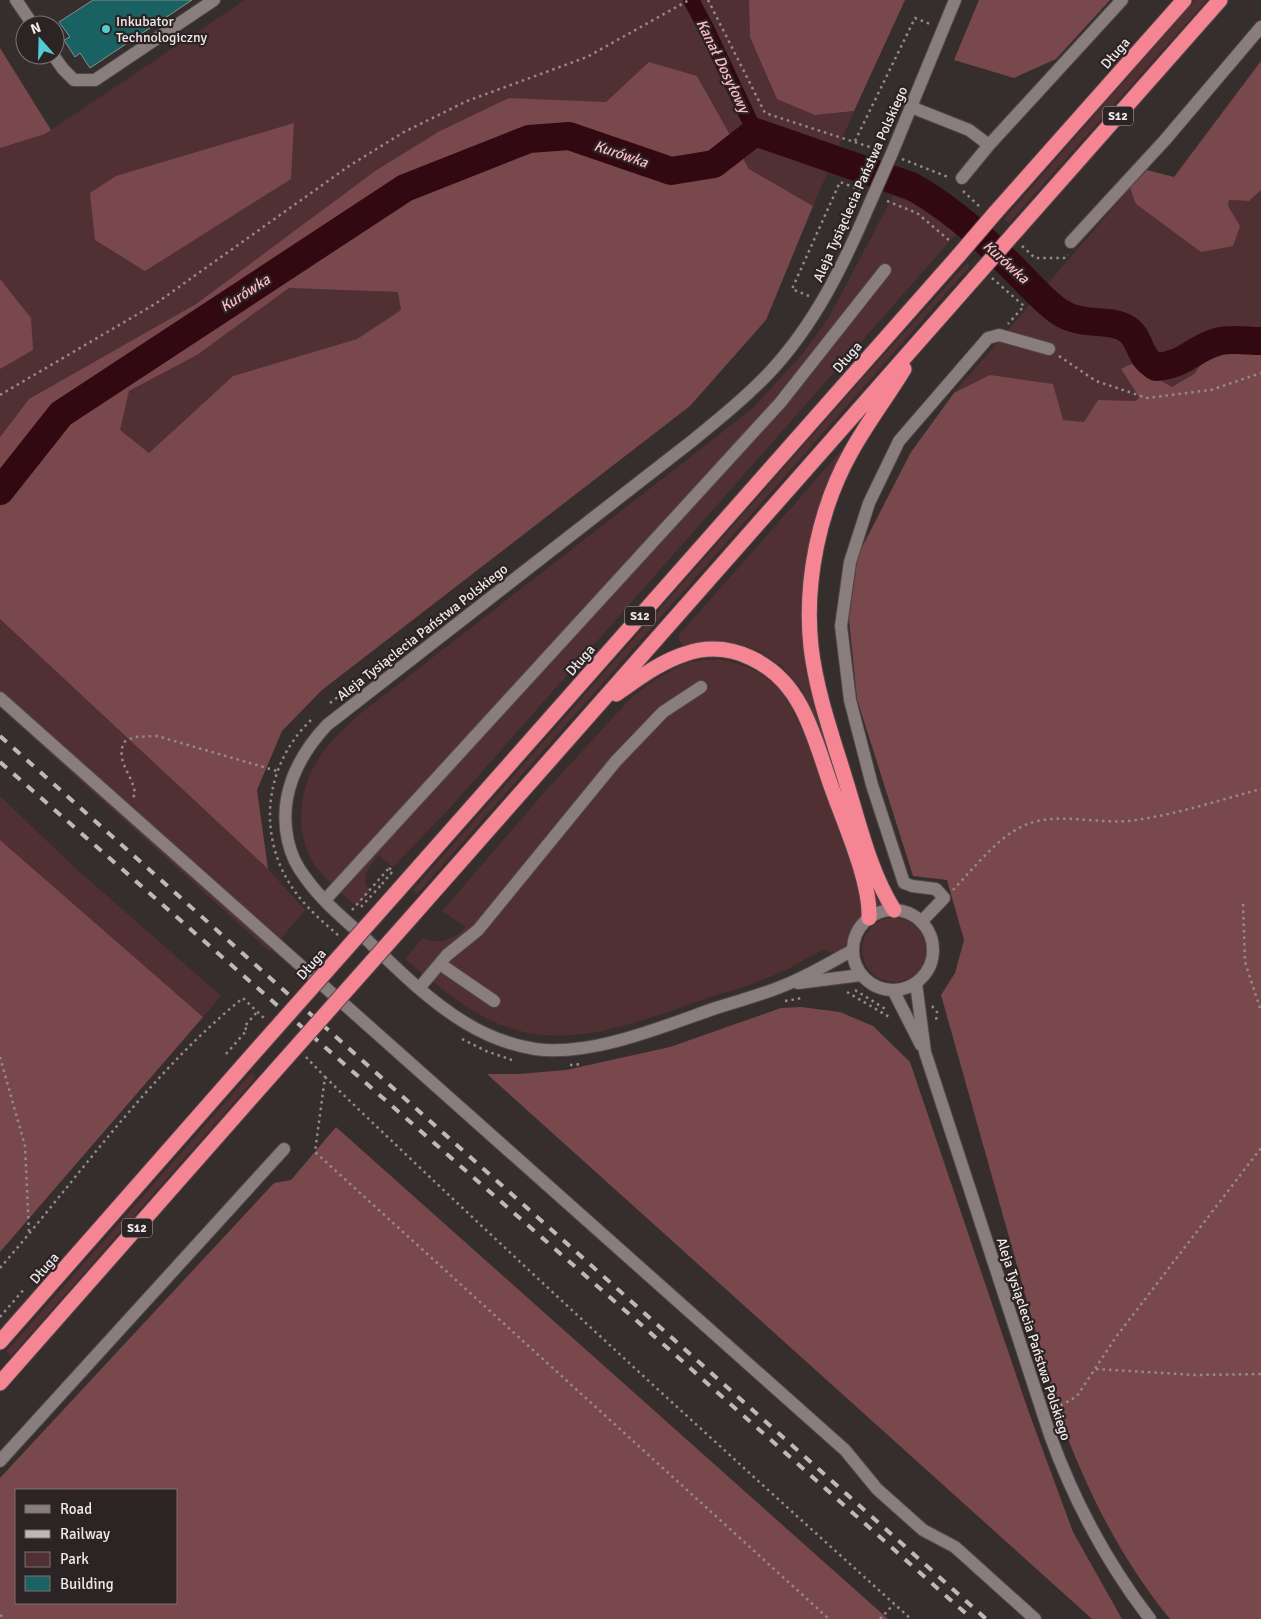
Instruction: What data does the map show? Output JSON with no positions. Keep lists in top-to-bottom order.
{
  "streets": {
    "highway": ["Długa", "S12"],
    "street": ["Aleja Tysiąclecia Państwa Polskiego"]
  },
  "water": ["Kanał Dosyłowy", "Kurówka"],
  "places": ["Inkubator Technologiczny"],
  "legend": [
    "Road",
    "Railway",
    "Park",
    "Building"
  ],
  "north": "top"
}
